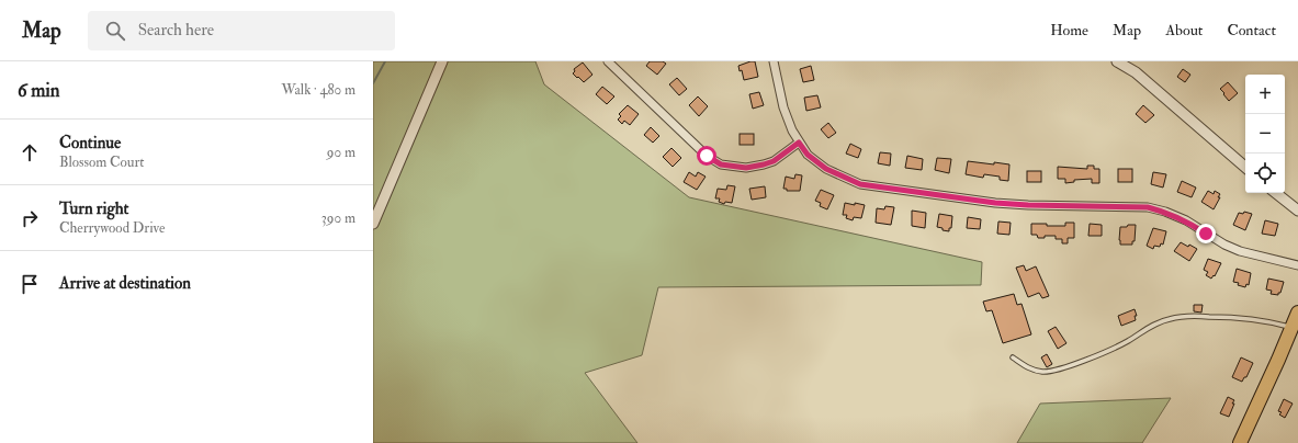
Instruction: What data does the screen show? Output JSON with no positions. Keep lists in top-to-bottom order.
{
  "page": {
    "header": "Map",
    "search": "Search here",
    "nav": [
      "Home",
      "Map",
      "About",
      "Contact"
    ],
    "heading": ["6 min", "Walk · 480 m"],
    "map_buttons": ["+", "−"],
    "list": [
      ["Continue", "Blossom Court", "90 m"],
      ["Turn right", "Cherrywood Drive", "390 m"],
      "Arrive at destination"
    ]
  }
}
